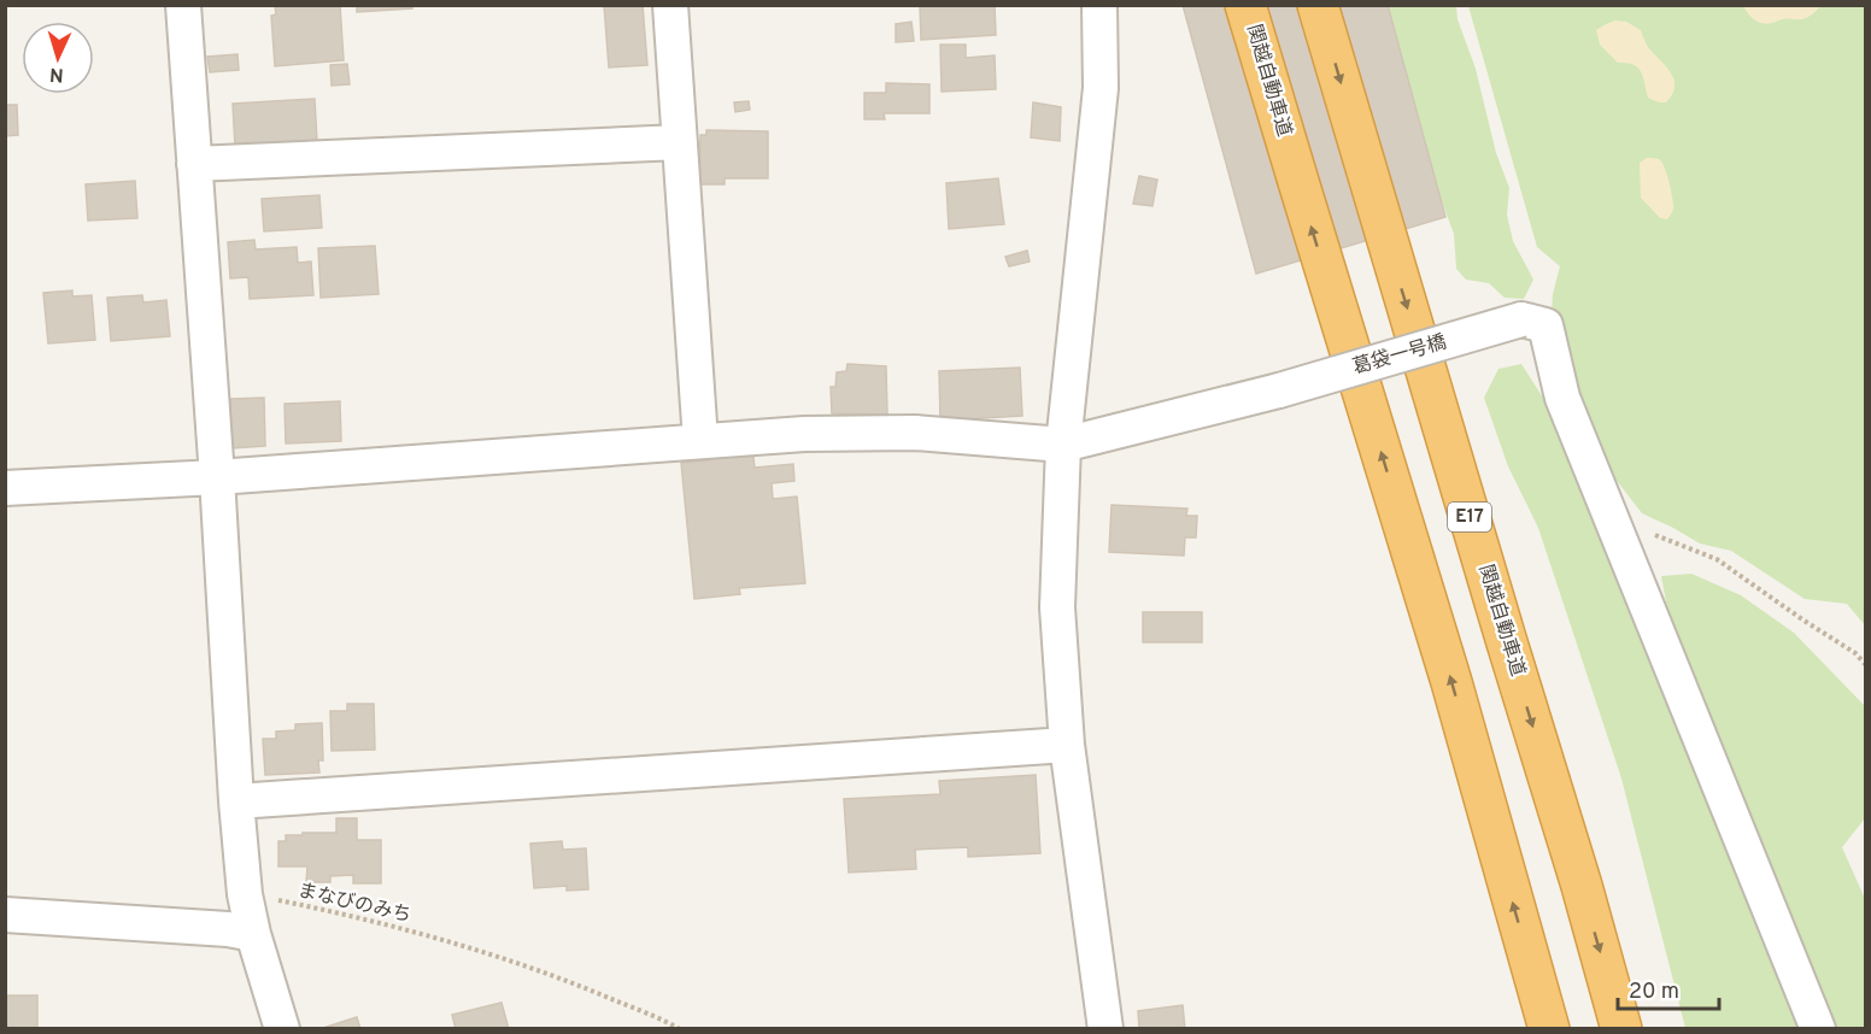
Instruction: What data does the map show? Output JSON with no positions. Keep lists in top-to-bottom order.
{
  "streets": {
    "highway": ["関越自動車道", "E17"],
    "street": ["葛袋一号橋"],
    "path": ["まなびのみち"]
  },
  "scale_bar": "20 m",
  "north": "bottom"
}
